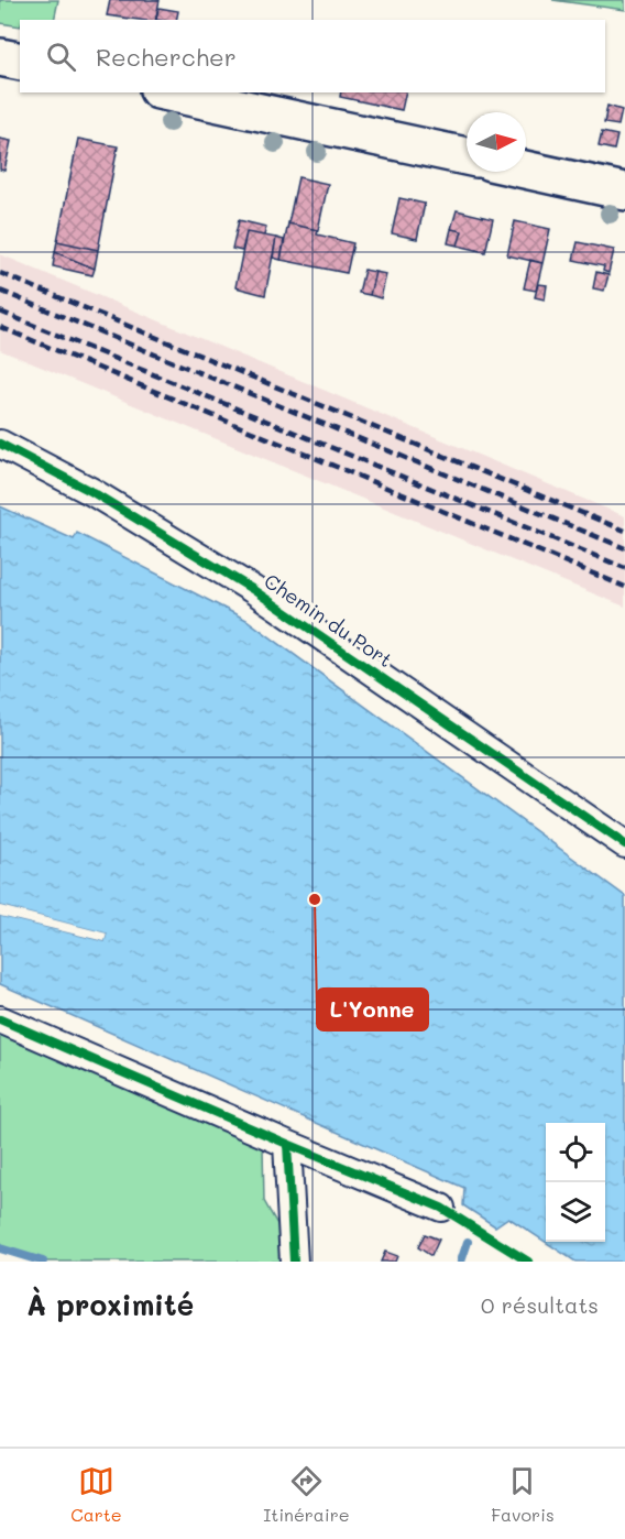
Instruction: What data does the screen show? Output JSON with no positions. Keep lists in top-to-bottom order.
{
  "streets": {
    "street": ["Chemin du Port"]
  },
  "places": ["L'Yonne"],
  "north": "right",
  "page": {
    "search": "Rechercher",
    "heading": ["À proximité", "0 résultats"],
    "nav": ["Carte", "Itinéraire", "Favoris"]
  }
}
